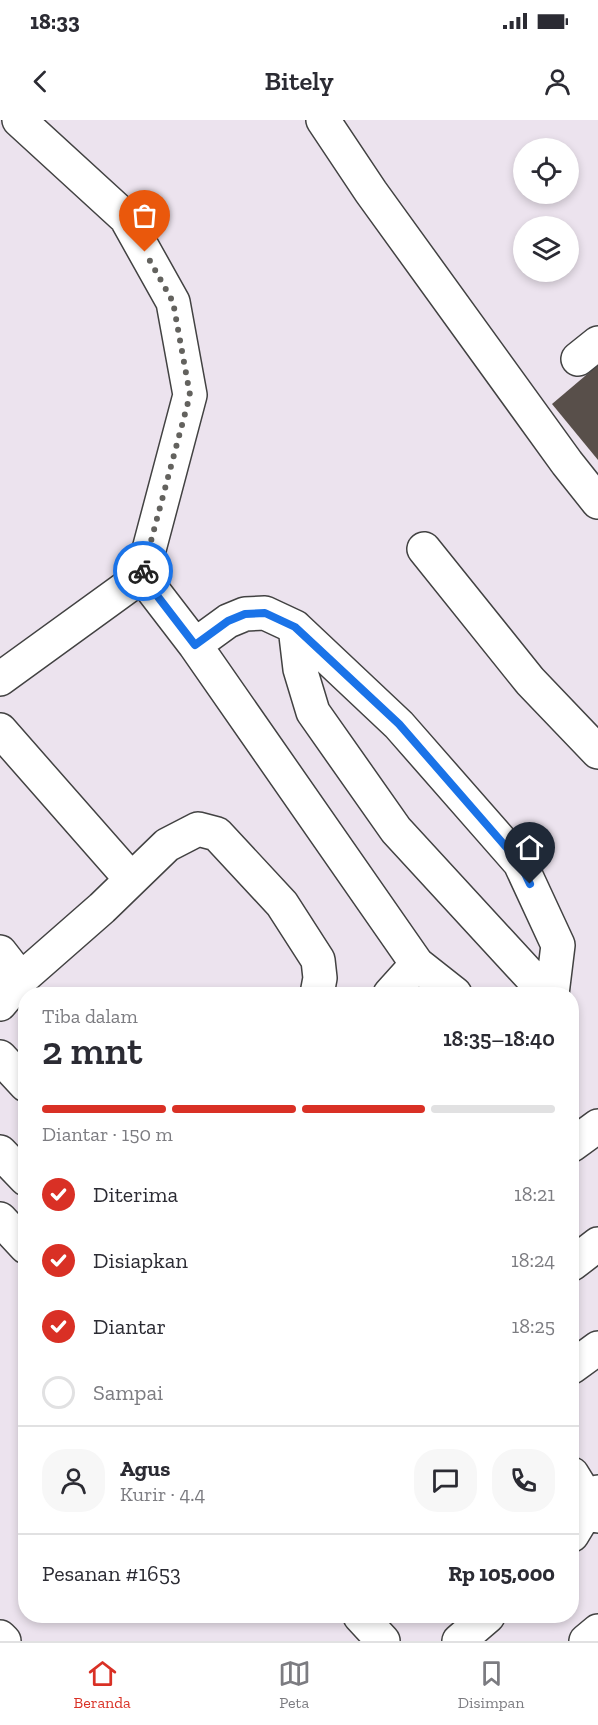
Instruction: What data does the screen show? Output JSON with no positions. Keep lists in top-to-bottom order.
{
  "page": {
    "status": "18:33",
    "header": "Bitely",
    "heading": ["2 mnt", "Tiba dalam", "18:35–18:40"],
    "panel": [
      "Agus",
      "Kurir · 4.4",
      "Pesanan #1653",
      "Rp 105,000"
    ],
    "bar": "Diantar · 150 m",
    "list": [
      ["Diterima", "18:21"],
      ["Disiapkan", "18:24"],
      ["Diantar", "18:25"],
      "Sampai"
    ],
    "tabs": ["Beranda", "Peta", "Disimpan"]
  }
}
